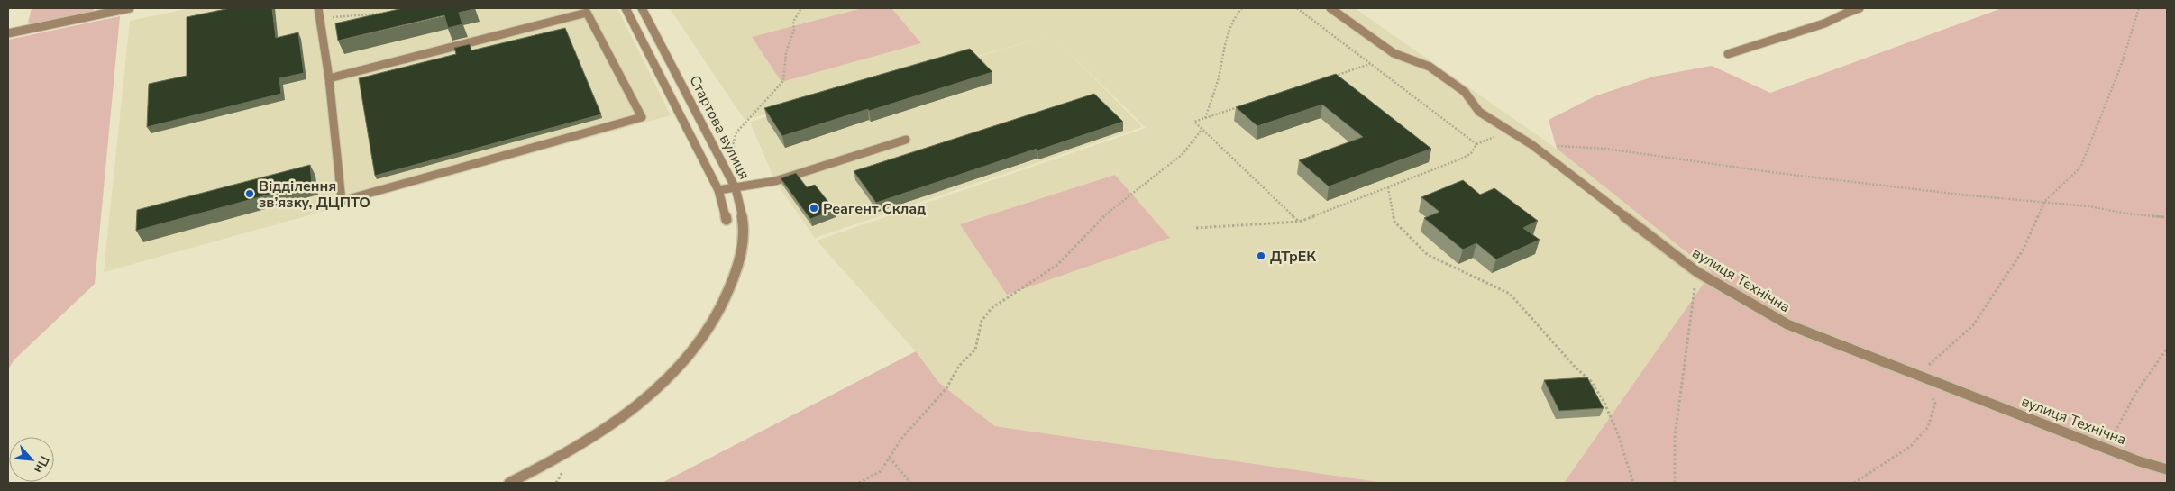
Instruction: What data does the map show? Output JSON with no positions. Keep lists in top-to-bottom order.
{
  "streets": {
    "street": ["Стартова вулиця", "вулиця Технічна"]
  },
  "places": ["Відділення зв’язку, ДЦПТО", "Реагент Склад", "ДТрЕК"],
  "north": "bottom right"
}
